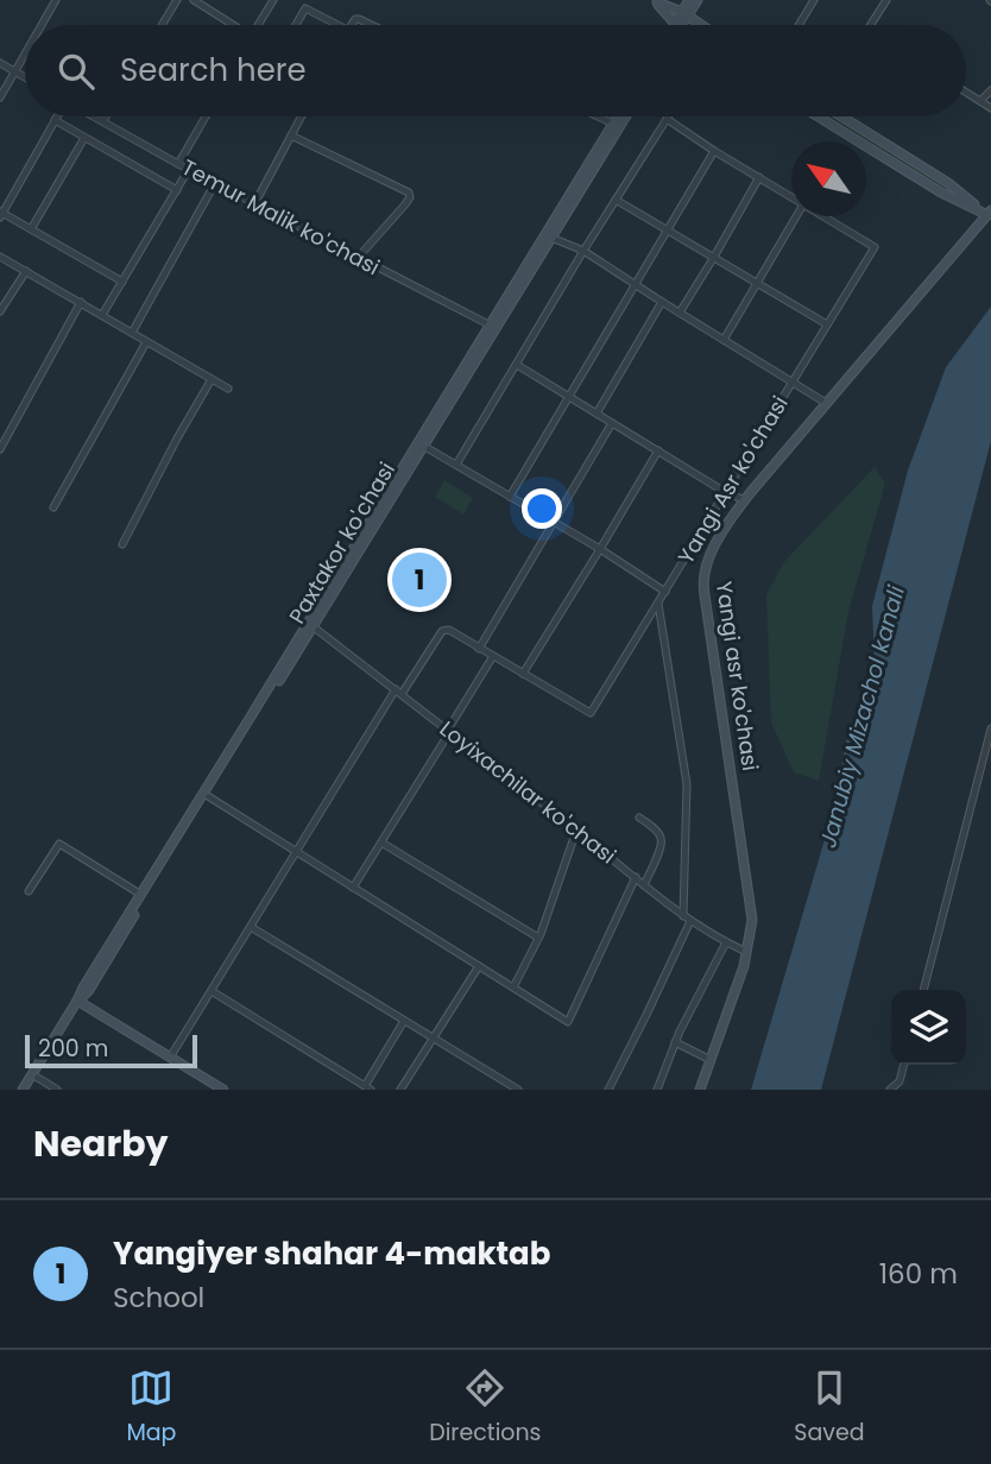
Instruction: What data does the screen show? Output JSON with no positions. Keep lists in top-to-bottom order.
{
  "streets": {
    "main road": ["Paxtakor ko'chasi", "Yangi asr ko'chasi"],
    "street": ["Temur Malik ko'chasi", "Yangi Asr ko'chasi", "Loyixachilar ko'chasi"]
  },
  "crossings": [
    ["Temur Malik ko'chasi", "Paxtakor ko'chasi"],
    ["Paxtakor ko'chasi", "Loyixachilar ko'chasi"],
    ["Yangi asr ko'chasi", "Loyixachilar ko'chasi"]
  ],
  "water": ["Janubiy Mizachol kanali"],
  "scale_bar": "200 m",
  "north": "top left",
  "page": {
    "search": "Search here",
    "pins": "1",
    "scale": "200 m",
    "heading": "Nearby",
    "list": [
      {
        "mark": "1",
        "name": "Yangiyer shahar 4-maktab",
        "note": "School",
        "value": "160 m"
      }
    ],
    "nav": ["Map", "Directions", "Saved"]
  }
}
